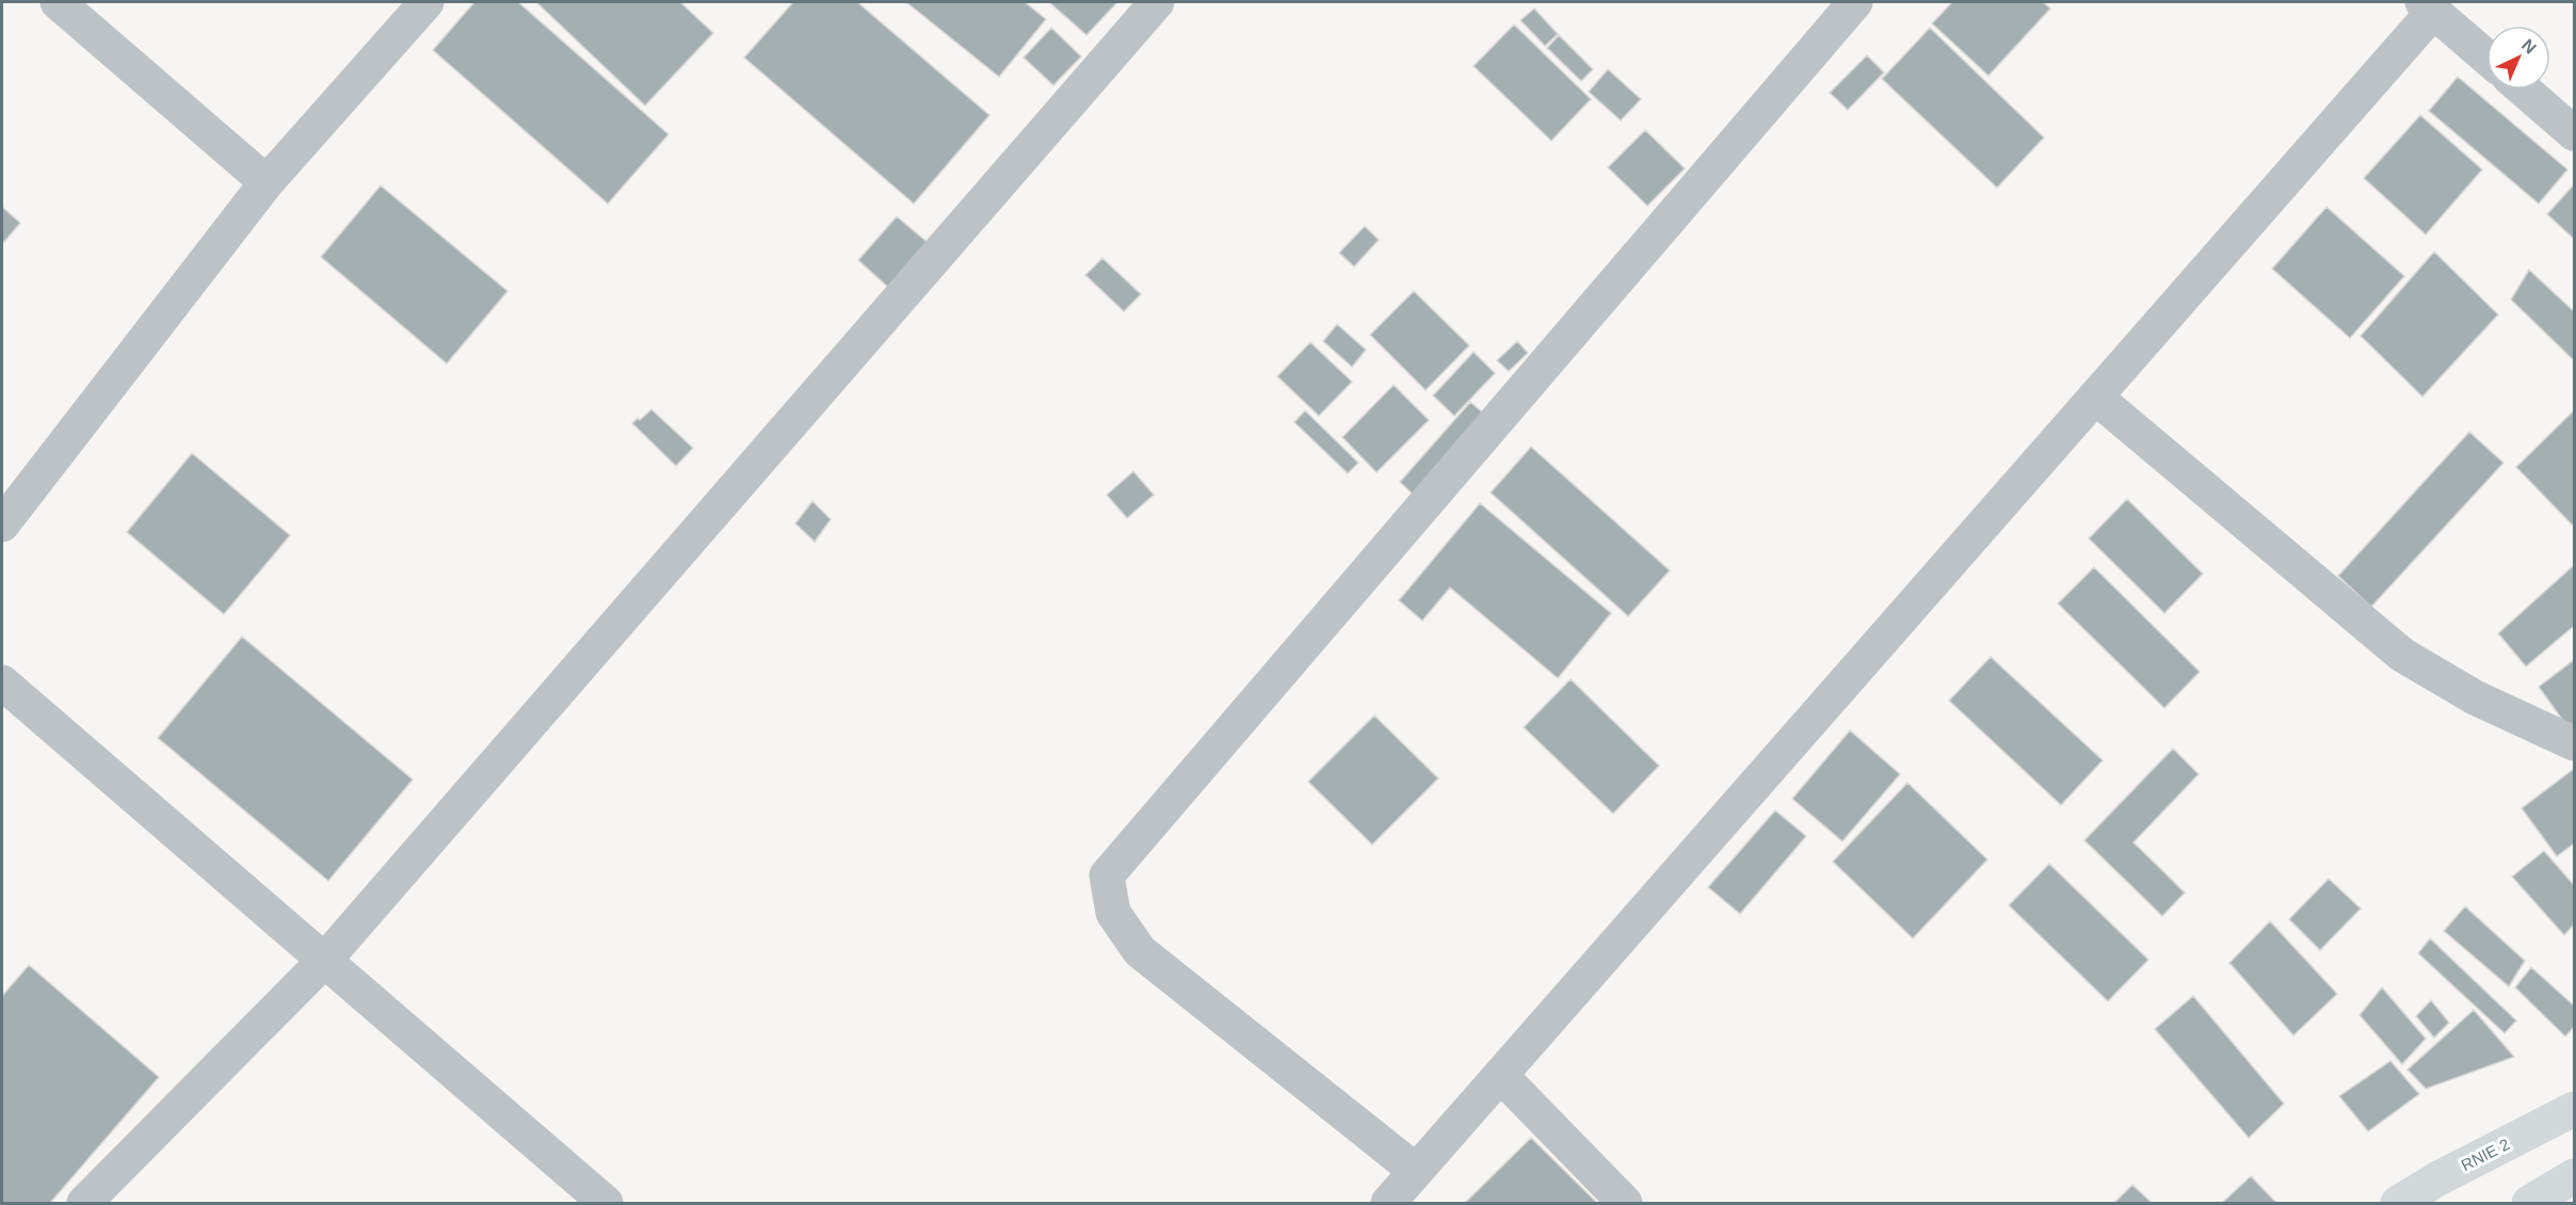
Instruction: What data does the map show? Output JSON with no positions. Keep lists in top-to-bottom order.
{
  "streets": {
    "highway": ["RNIE 2"]
  },
  "north": "top right"
}
